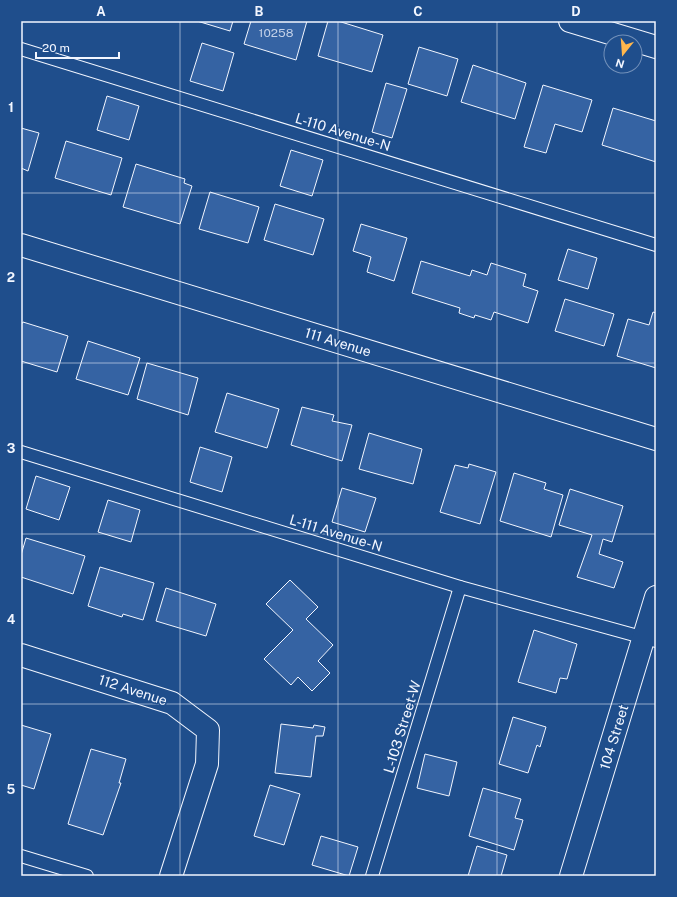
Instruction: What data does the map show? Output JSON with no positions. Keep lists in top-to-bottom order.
{
  "streets": {
    "street": ["111 Avenue", "112 Avenue", "104 Street"],
    "lane": ["L-110 Avenue-N", "L-111 Avenue-N", "L-103 Street-W"]
  },
  "crossings": [
    ["L-111 Avenue-N", "L-103 Street-W"],
    ["L-111 Avenue-N", "104 Street"]
  ],
  "house_numbers": ["10258"],
  "scale_bar": "20 m",
  "north": "bottom",
  "grid": {
    "columns": [
      "A",
      "B",
      "C",
      "D"
    ],
    "rows": [
      "1",
      "2",
      "3",
      "4",
      "5"
    ]
  }
}
